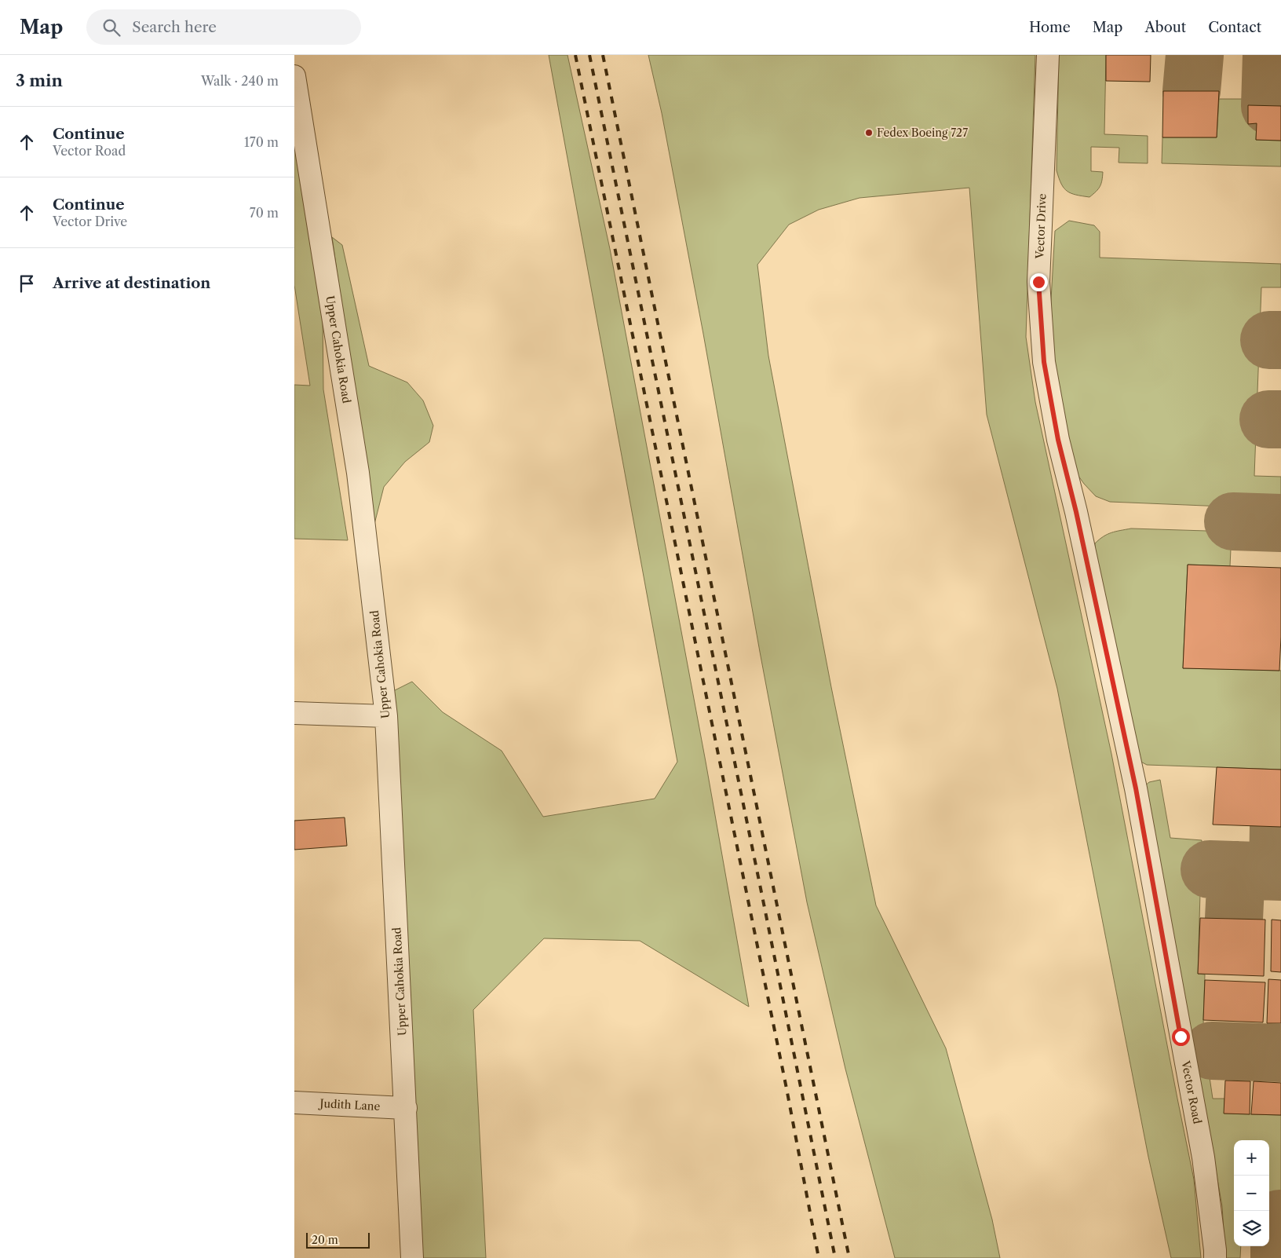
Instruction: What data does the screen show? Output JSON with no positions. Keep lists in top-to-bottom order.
{
  "streets": {
    "street": [
      "Vector Drive",
      "Upper Cahokia Road",
      "Vector Road",
      "Judith Lane"
    ]
  },
  "crossings": [
    ["Vector Drive", "Vector Road"],
    ["Upper Cahokia Road", "Judith Lane"]
  ],
  "places": ["Fedex Boeing 727"],
  "scale_bar": "20 m",
  "page": {
    "header": "Map",
    "search": "Search here",
    "nav": [
      "Home",
      "Map",
      "About",
      "Contact"
    ],
    "heading": ["3 min", "Walk · 240 m"],
    "list": [
      ["Continue", "Vector Road", "170 m"],
      ["Continue", "Vector Drive", "70 m"],
      "Arrive at destination"
    ],
    "map_buttons": ["+", "−"],
    "scale": "20 m"
  }
}
